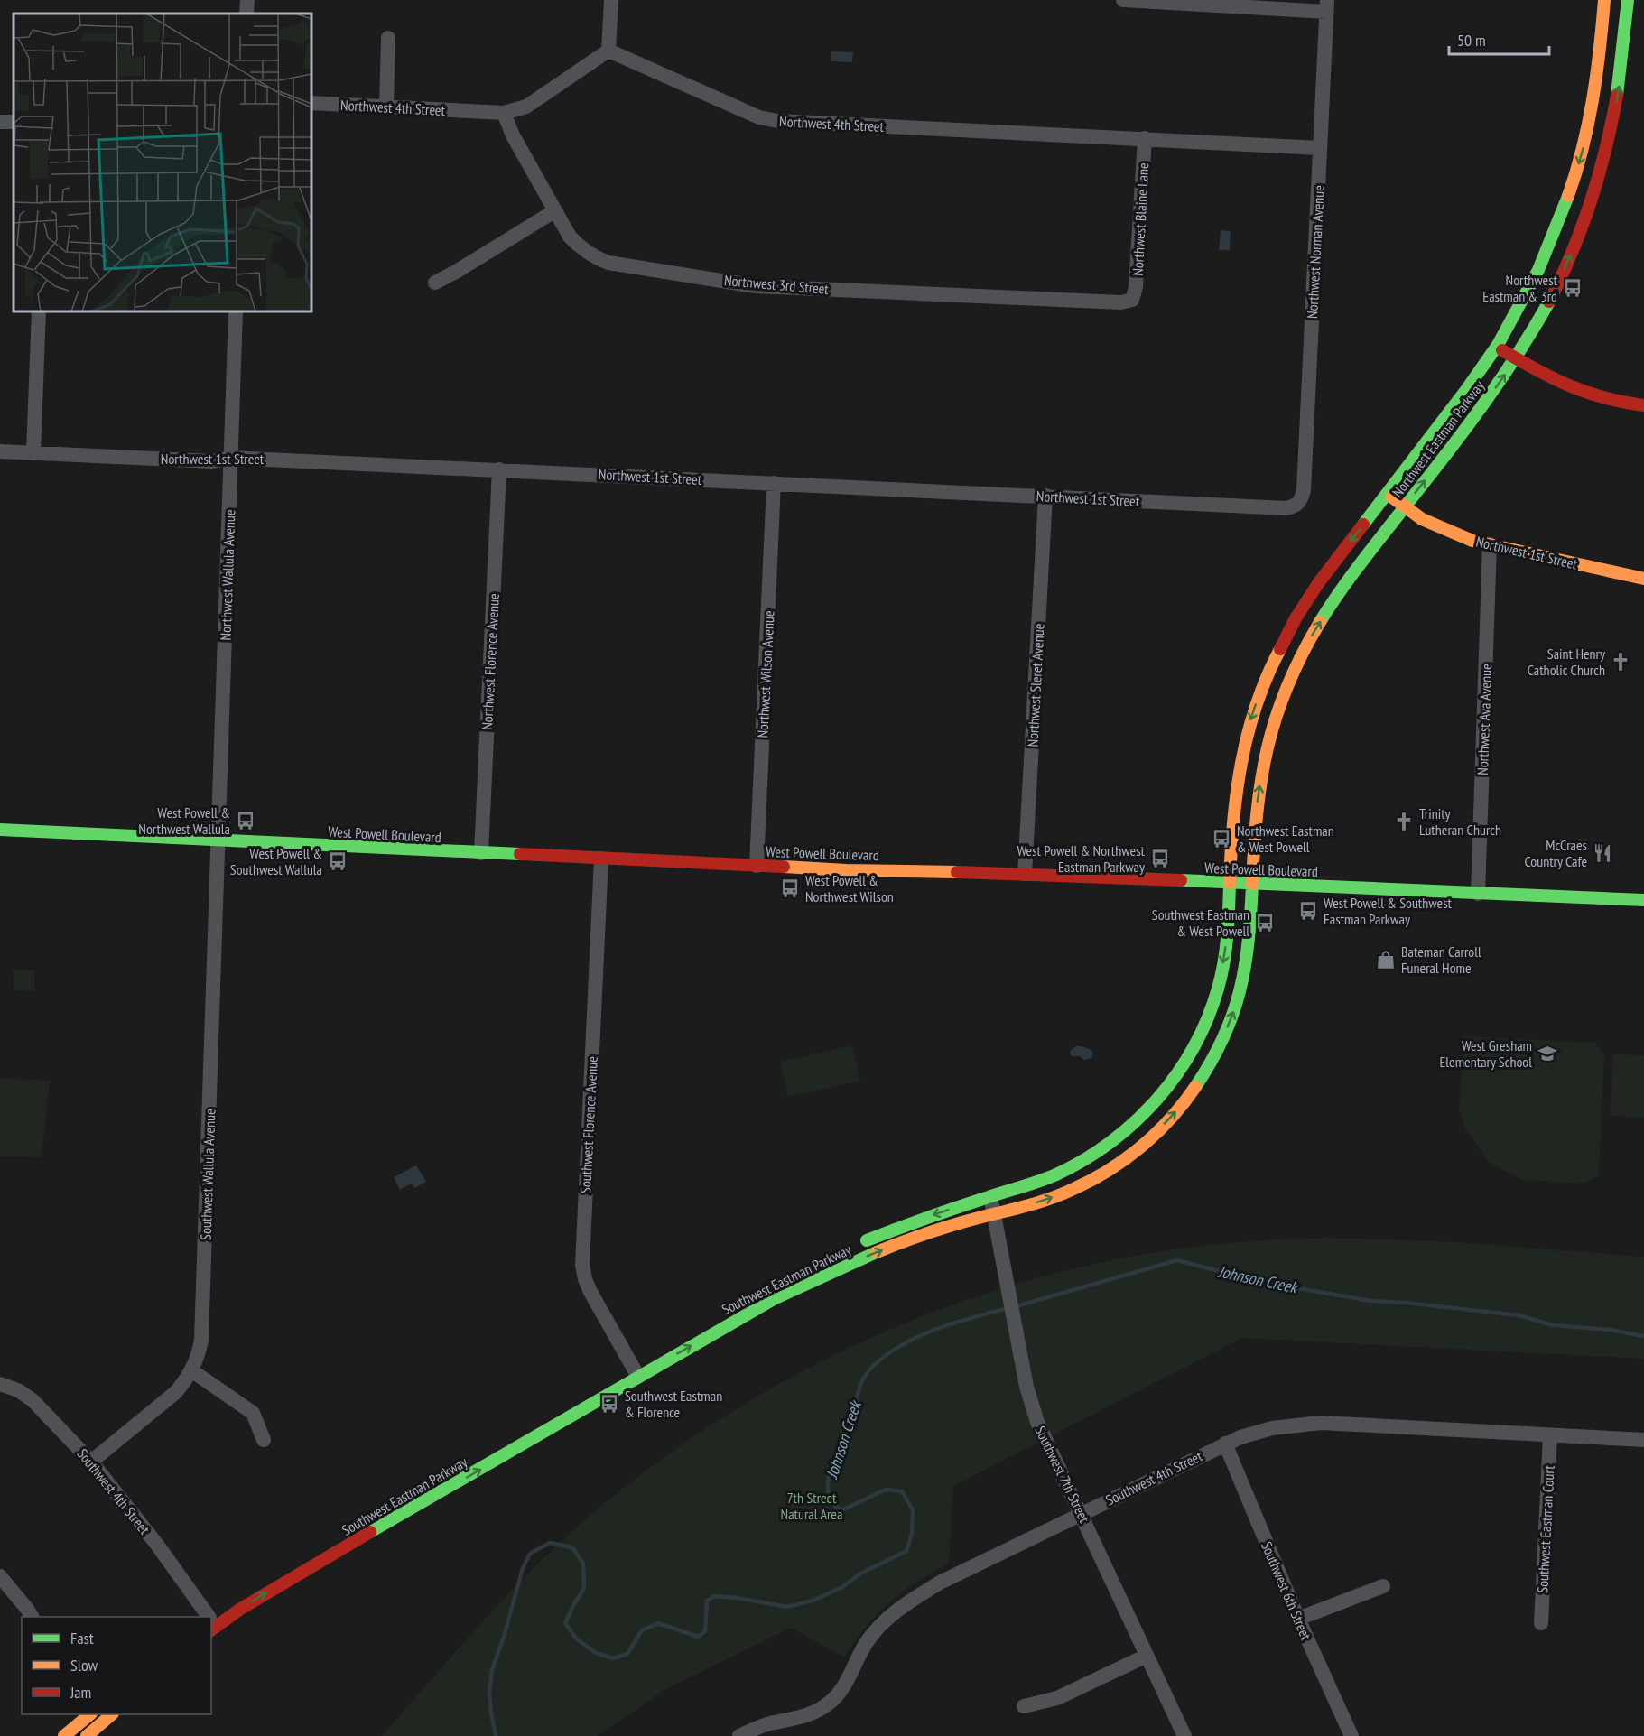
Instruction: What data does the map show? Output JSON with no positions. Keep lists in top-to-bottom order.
{
  "streets": {
    "main road": [
      "Northwest Eastman Parkway",
      "Northwest 1st Street",
      "West Powell Boulevard",
      "Southwest Eastman Parkway"
    ],
    "street": [
      "Northwest 4th Street",
      "Northwest Blaine Lane",
      "Northwest Norman Avenue",
      "Northwest 3rd Street",
      "Northwest Wallula Avenue",
      "Northwest Florence Avenue",
      "Northwest Wilson Avenue",
      "Northwest Sleret Avenue",
      "Northwest Ava Avenue",
      "Southwest Florence Avenue",
      "Southwest Wallula Avenue",
      "Southwest 7th Street",
      "Southwest 4th Street",
      "Southwest Eastman Court",
      "Southwest 6th Street"
    ]
  },
  "crossings": [
    ["Northwest 4th Street", "Northwest Blaine Lane"],
    ["Northwest 4th Street", "Northwest Norman Avenue"],
    ["Northwest 4th Street", "Northwest 3rd Street"],
    ["Northwest Blaine Lane", "Northwest 3rd Street"],
    ["Northwest Norman Avenue", "Northwest 1st Street"],
    ["Northwest Eastman Parkway", "Northwest 1st Street"],
    ["Northwest Eastman Parkway", "West Powell Boulevard"],
    ["Northwest Eastman Parkway", "Southwest Eastman Parkway"],
    ["Northwest 1st Street", "Northwest Wallula Avenue"],
    ["Northwest 1st Street", "Northwest Florence Avenue"],
    ["Northwest 1st Street", "Northwest Wilson Avenue"],
    ["Northwest 1st Street", "Northwest Sleret Avenue"],
    ["Northwest 1st Street", "Northwest Ava Avenue"],
    ["Northwest Wallula Avenue", "West Powell Boulevard"],
    ["Northwest Wallula Avenue", "Southwest Wallula Avenue"],
    ["Northwest Florence Avenue", "West Powell Boulevard"],
    ["Northwest Wilson Avenue", "West Powell Boulevard"],
    ["Northwest Sleret Avenue", "West Powell Boulevard"],
    ["Northwest Ava Avenue", "West Powell Boulevard"],
    ["West Powell Boulevard", "Southwest Florence Avenue"],
    ["West Powell Boulevard", "Southwest Wallula Avenue"],
    ["West Powell Boulevard", "Southwest Eastman Parkway"],
    ["Southwest Florence Avenue", "Southwest Eastman Parkway"],
    ["Southwest Wallula Avenue", "Southwest 4th Street"],
    ["Southwest Eastman Parkway", "Southwest 7th Street"],
    ["Southwest 7th Street", "Southwest 4th Street"],
    ["Southwest 4th Street", "Southwest Eastman Court"],
    ["Southwest 4th Street", "Southwest 6th Street"]
  ],
  "water": ["Johnson Creek"],
  "parks": ["7th Street Natural Area"],
  "places": {
    "bus stop": [
      "Northwest Eastman & 3rd",
      "West Powell & Northwest Wallula",
      "Northwest Eastman & West Powell",
      "West Powell & Northwest Eastman Parkway",
      "West Powell & Southwest Wallula",
      "West Powell & Northwest Wilson",
      "West Powell & Southwest Eastman Parkway",
      "Southwest Eastman & West Powell",
      "Southwest Eastman & Florence"
    ],
    "church": ["Saint Henry Catholic Church", "Trinity Lutheran Church"],
    "restaurant": ["McCraes Country Cafe"],
    "shop": ["Bateman Carroll Funeral Home"],
    "school or university": ["West Gresham Elementary School"]
  },
  "legend": ["Fast", "Slow", "Jam"],
  "scale_bar": "50 m"
}
